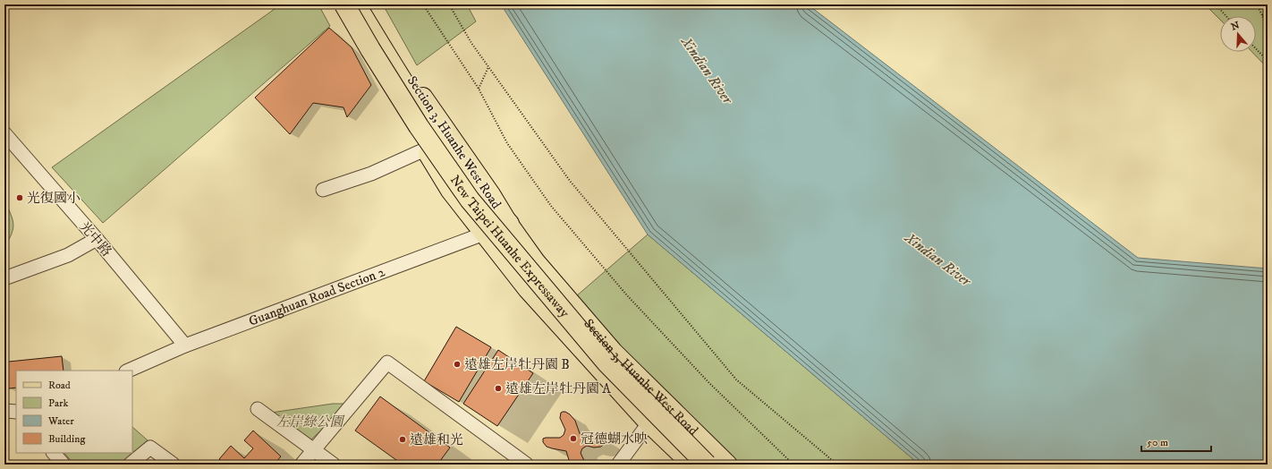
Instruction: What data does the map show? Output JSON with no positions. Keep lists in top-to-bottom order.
{
  "streets": {
    "highway": ["New Taipei Huanhe Expressaway"],
    "main road": ["Section 3, Huanhe West Road"],
    "street": ["光中路", "Guanghuan Road Section 2"]
  },
  "crossings": [
    ["Section 3, Huanhe West Road", "New Taipei Huanhe Expressaway"],
    ["Section 3, Huanhe West Road", "Guanghuan Road Section 2"],
    ["光中路", "Guanghuan Road Section 2"],
    ["New Taipei Huanhe Expressaway", "Guanghuan Road Section 2"]
  ],
  "water": ["Xindian River"],
  "parks": ["左岸綠公園"],
  "places": [
    "光復國小",
    "遠雄左岸牡丹園 B",
    "遠雄左岸牡丹園 A",
    "冠德蝴水映",
    "遠雄和光"
  ],
  "legend": [
    "Road",
    "Park",
    "Water",
    "Building"
  ],
  "scale_bar": "50 m",
  "north": "top"
}
